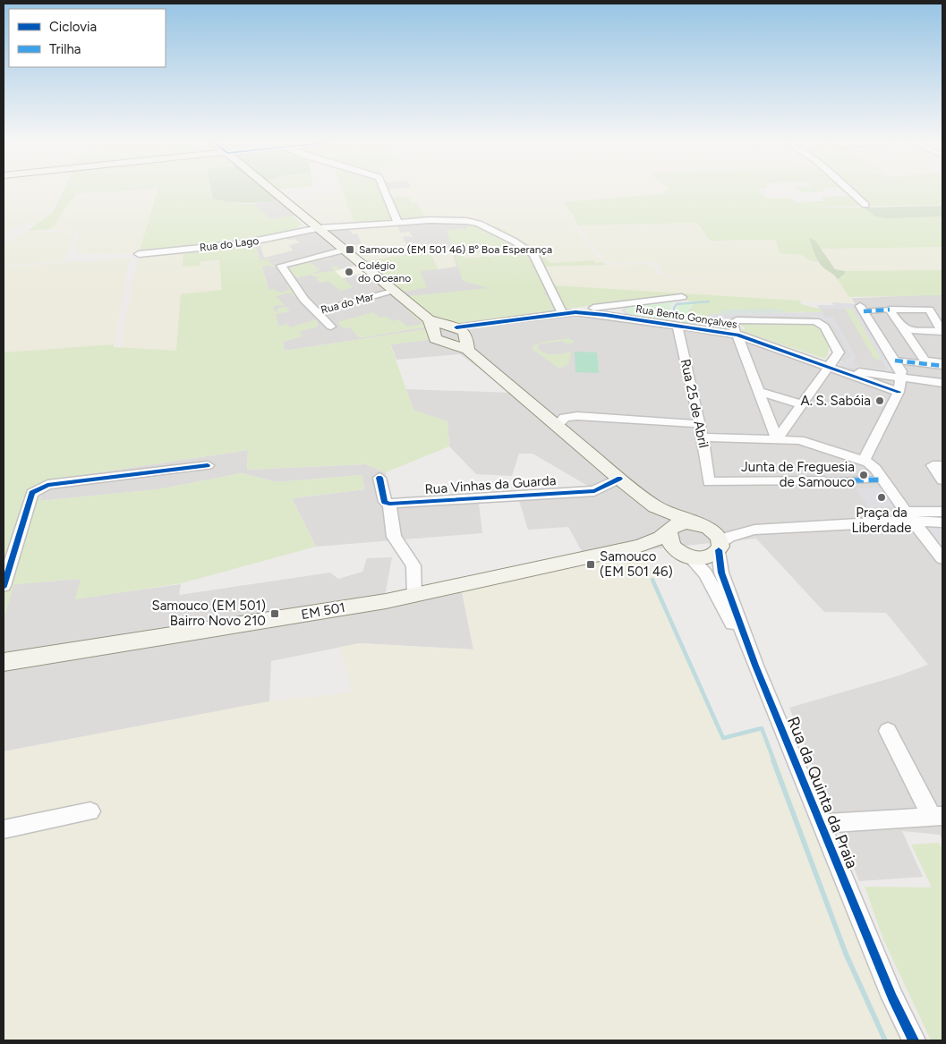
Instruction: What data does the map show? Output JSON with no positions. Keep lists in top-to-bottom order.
{
  "streets": {
    "main road": ["EM 501"],
    "street": [
      "Rua do Lago",
      "Rua do Mar",
      "Rua Bento Gonçalves",
      "Rua 25 de Abril",
      "Rua Vinhas da Guarda",
      "Rua da Quinta da Praia"
    ]
  },
  "crossings": [
    ["Rua do Lago", "Rua Bento Gonçalves"],
    ["Rua Bento Gonçalves", "Rua 25 de Abril"],
    ["EM 501", "Rua da Quinta da Praia"]
  ],
  "places": {
    "transit": ["Samouco (EM 501 46) Bº Boa Esperança", "Samouco (EM 501 46)", "Samouco (EM 501) Bairro Novo 210"],
    "other": [
      "Colégio do Oceano",
      "A. S. Sabóia",
      "Junta de Freguesia de Samouco",
      "Praça da Liberdade"
    ]
  },
  "legend": ["Ciclovia", "Trilha"]
}
